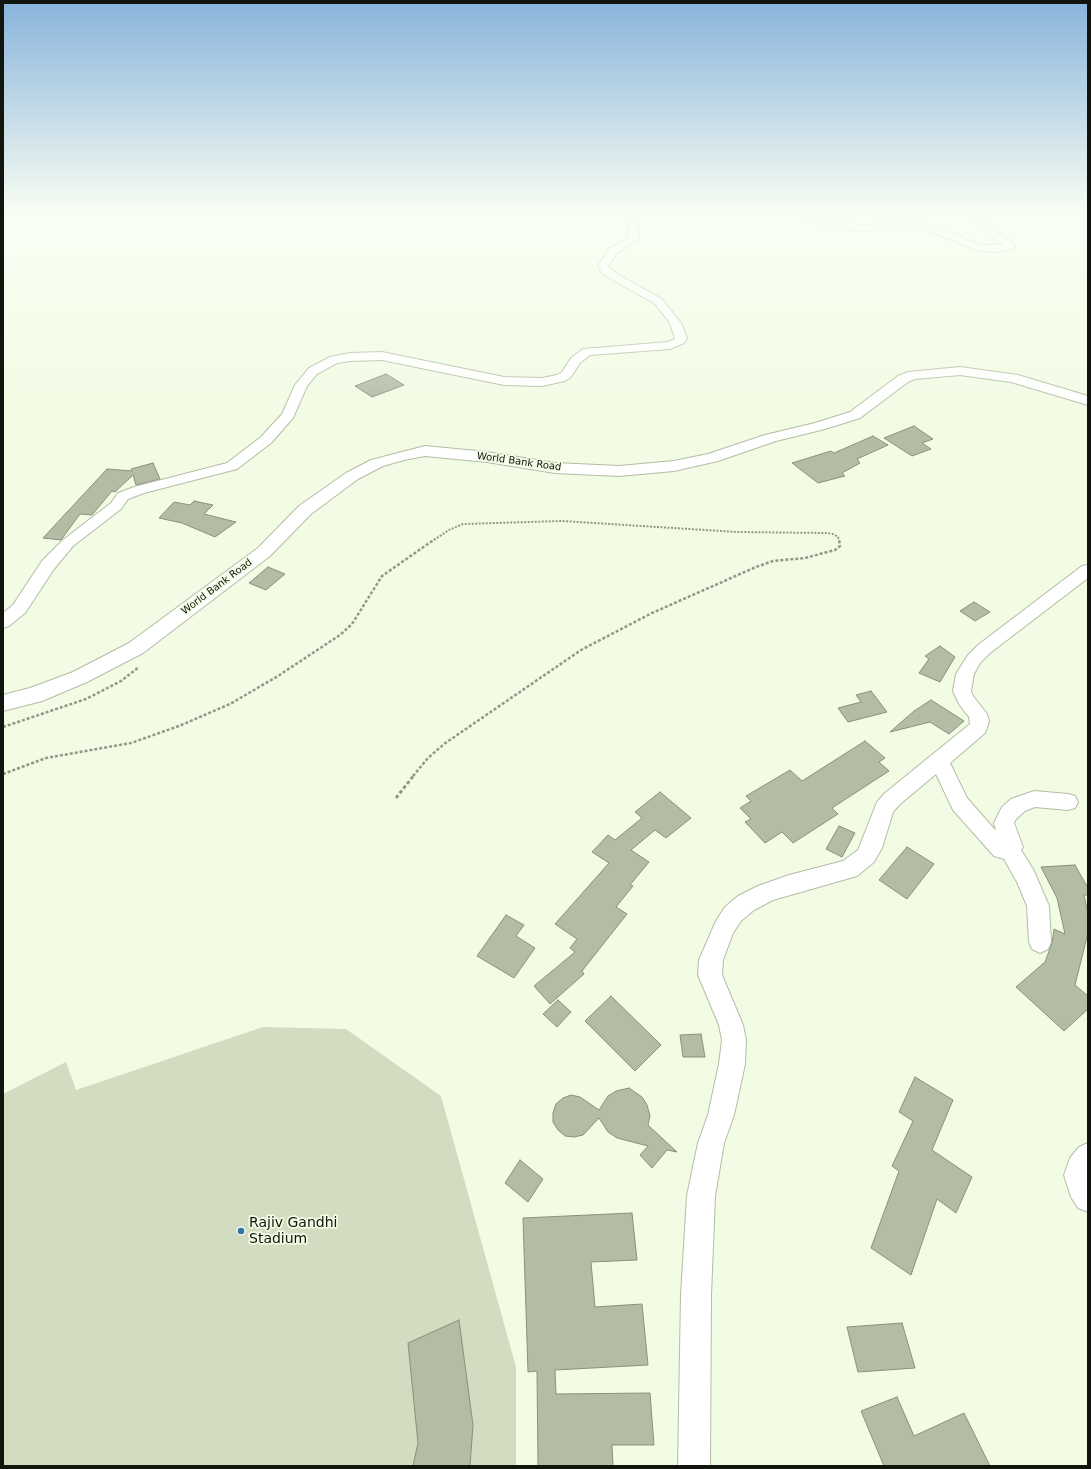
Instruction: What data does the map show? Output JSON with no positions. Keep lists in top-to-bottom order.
{
  "streets": {
    "main road": ["World Bank Road"]
  },
  "places": ["Rajiv Gandhi Stadium"]
}
